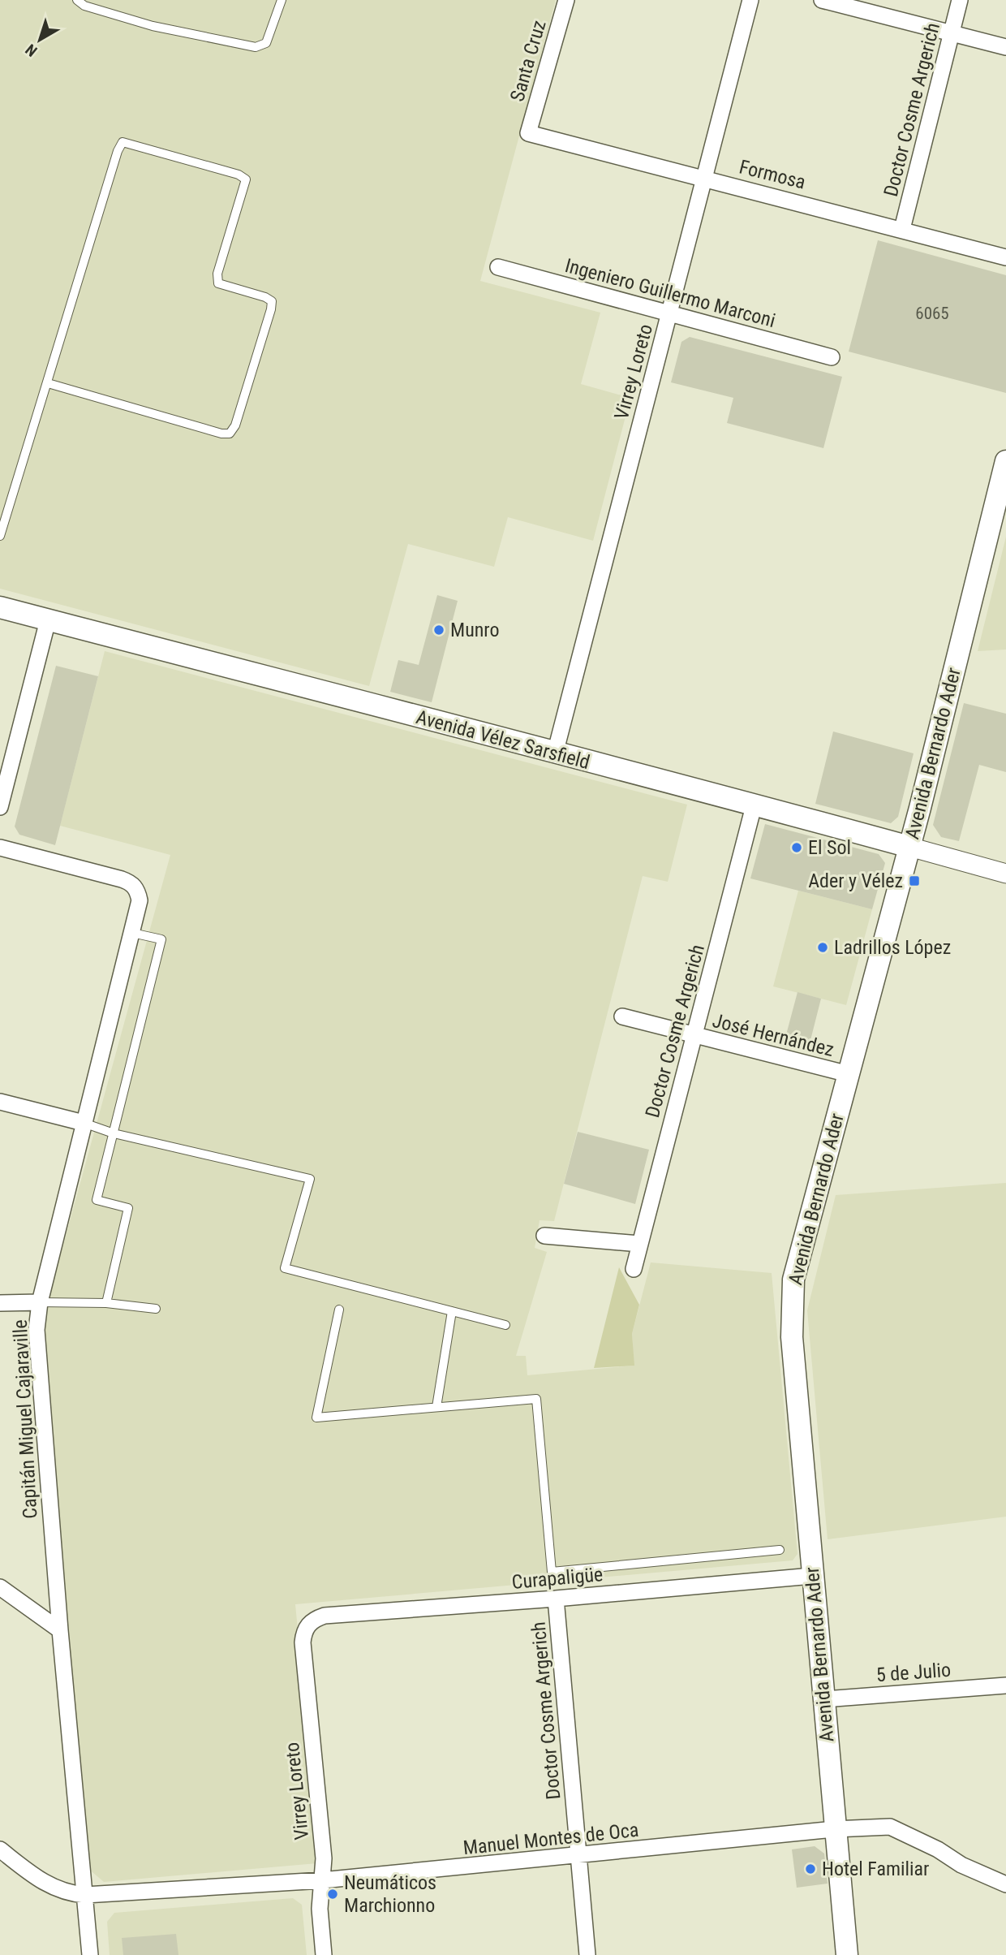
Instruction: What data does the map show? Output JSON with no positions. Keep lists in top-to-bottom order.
{
  "streets": {
    "main road": ["Avenida Vélez Sarsfield", "Avenida Bernardo Ader"],
    "street": [
      "Santa Cruz",
      "Doctor Cosme Argerich",
      "Formosa",
      "Ingeniero Guillermo Marconi",
      "Virrey Loreto",
      "José Hernández",
      "Capitán Miguel Cajaraville",
      "Curapaligüe",
      "5 de Julio",
      "Manuel Montes de Oca"
    ]
  },
  "crossings": [
    ["Santa Cruz", "Formosa"],
    ["Doctor Cosme Argerich", "Formosa"],
    ["Doctor Cosme Argerich", "Avenida Vélez Sarsfield"],
    ["Doctor Cosme Argerich", "José Hernández"],
    ["Doctor Cosme Argerich", "Curapaligüe"],
    ["Doctor Cosme Argerich", "Manuel Montes de Oca"],
    ["Formosa", "Virrey Loreto"],
    ["Ingeniero Guillermo Marconi", "Virrey Loreto"],
    ["Virrey Loreto", "Avenida Vélez Sarsfield"],
    ["Virrey Loreto", "Curapaligüe"],
    ["Virrey Loreto", "Manuel Montes de Oca"],
    ["Avenida Vélez Sarsfield", "Avenida Bernardo Ader"],
    ["Avenida Bernardo Ader", "José Hernández"],
    ["Avenida Bernardo Ader", "Curapaligüe"],
    ["Avenida Bernardo Ader", "5 de Julio"],
    ["Avenida Bernardo Ader", "Manuel Montes de Oca"],
    ["Capitán Miguel Cajaraville", "Manuel Montes de Oca"]
  ],
  "places": {
    "other": [
      "Munro",
      "El Sol",
      "Ladrillos López",
      "Hotel Familiar",
      "Neumáticos Marchionno"
    ],
    "transit": ["Ader y Vélez"]
  },
  "house_numbers": ["6065"],
  "north": "bottom left"
}
